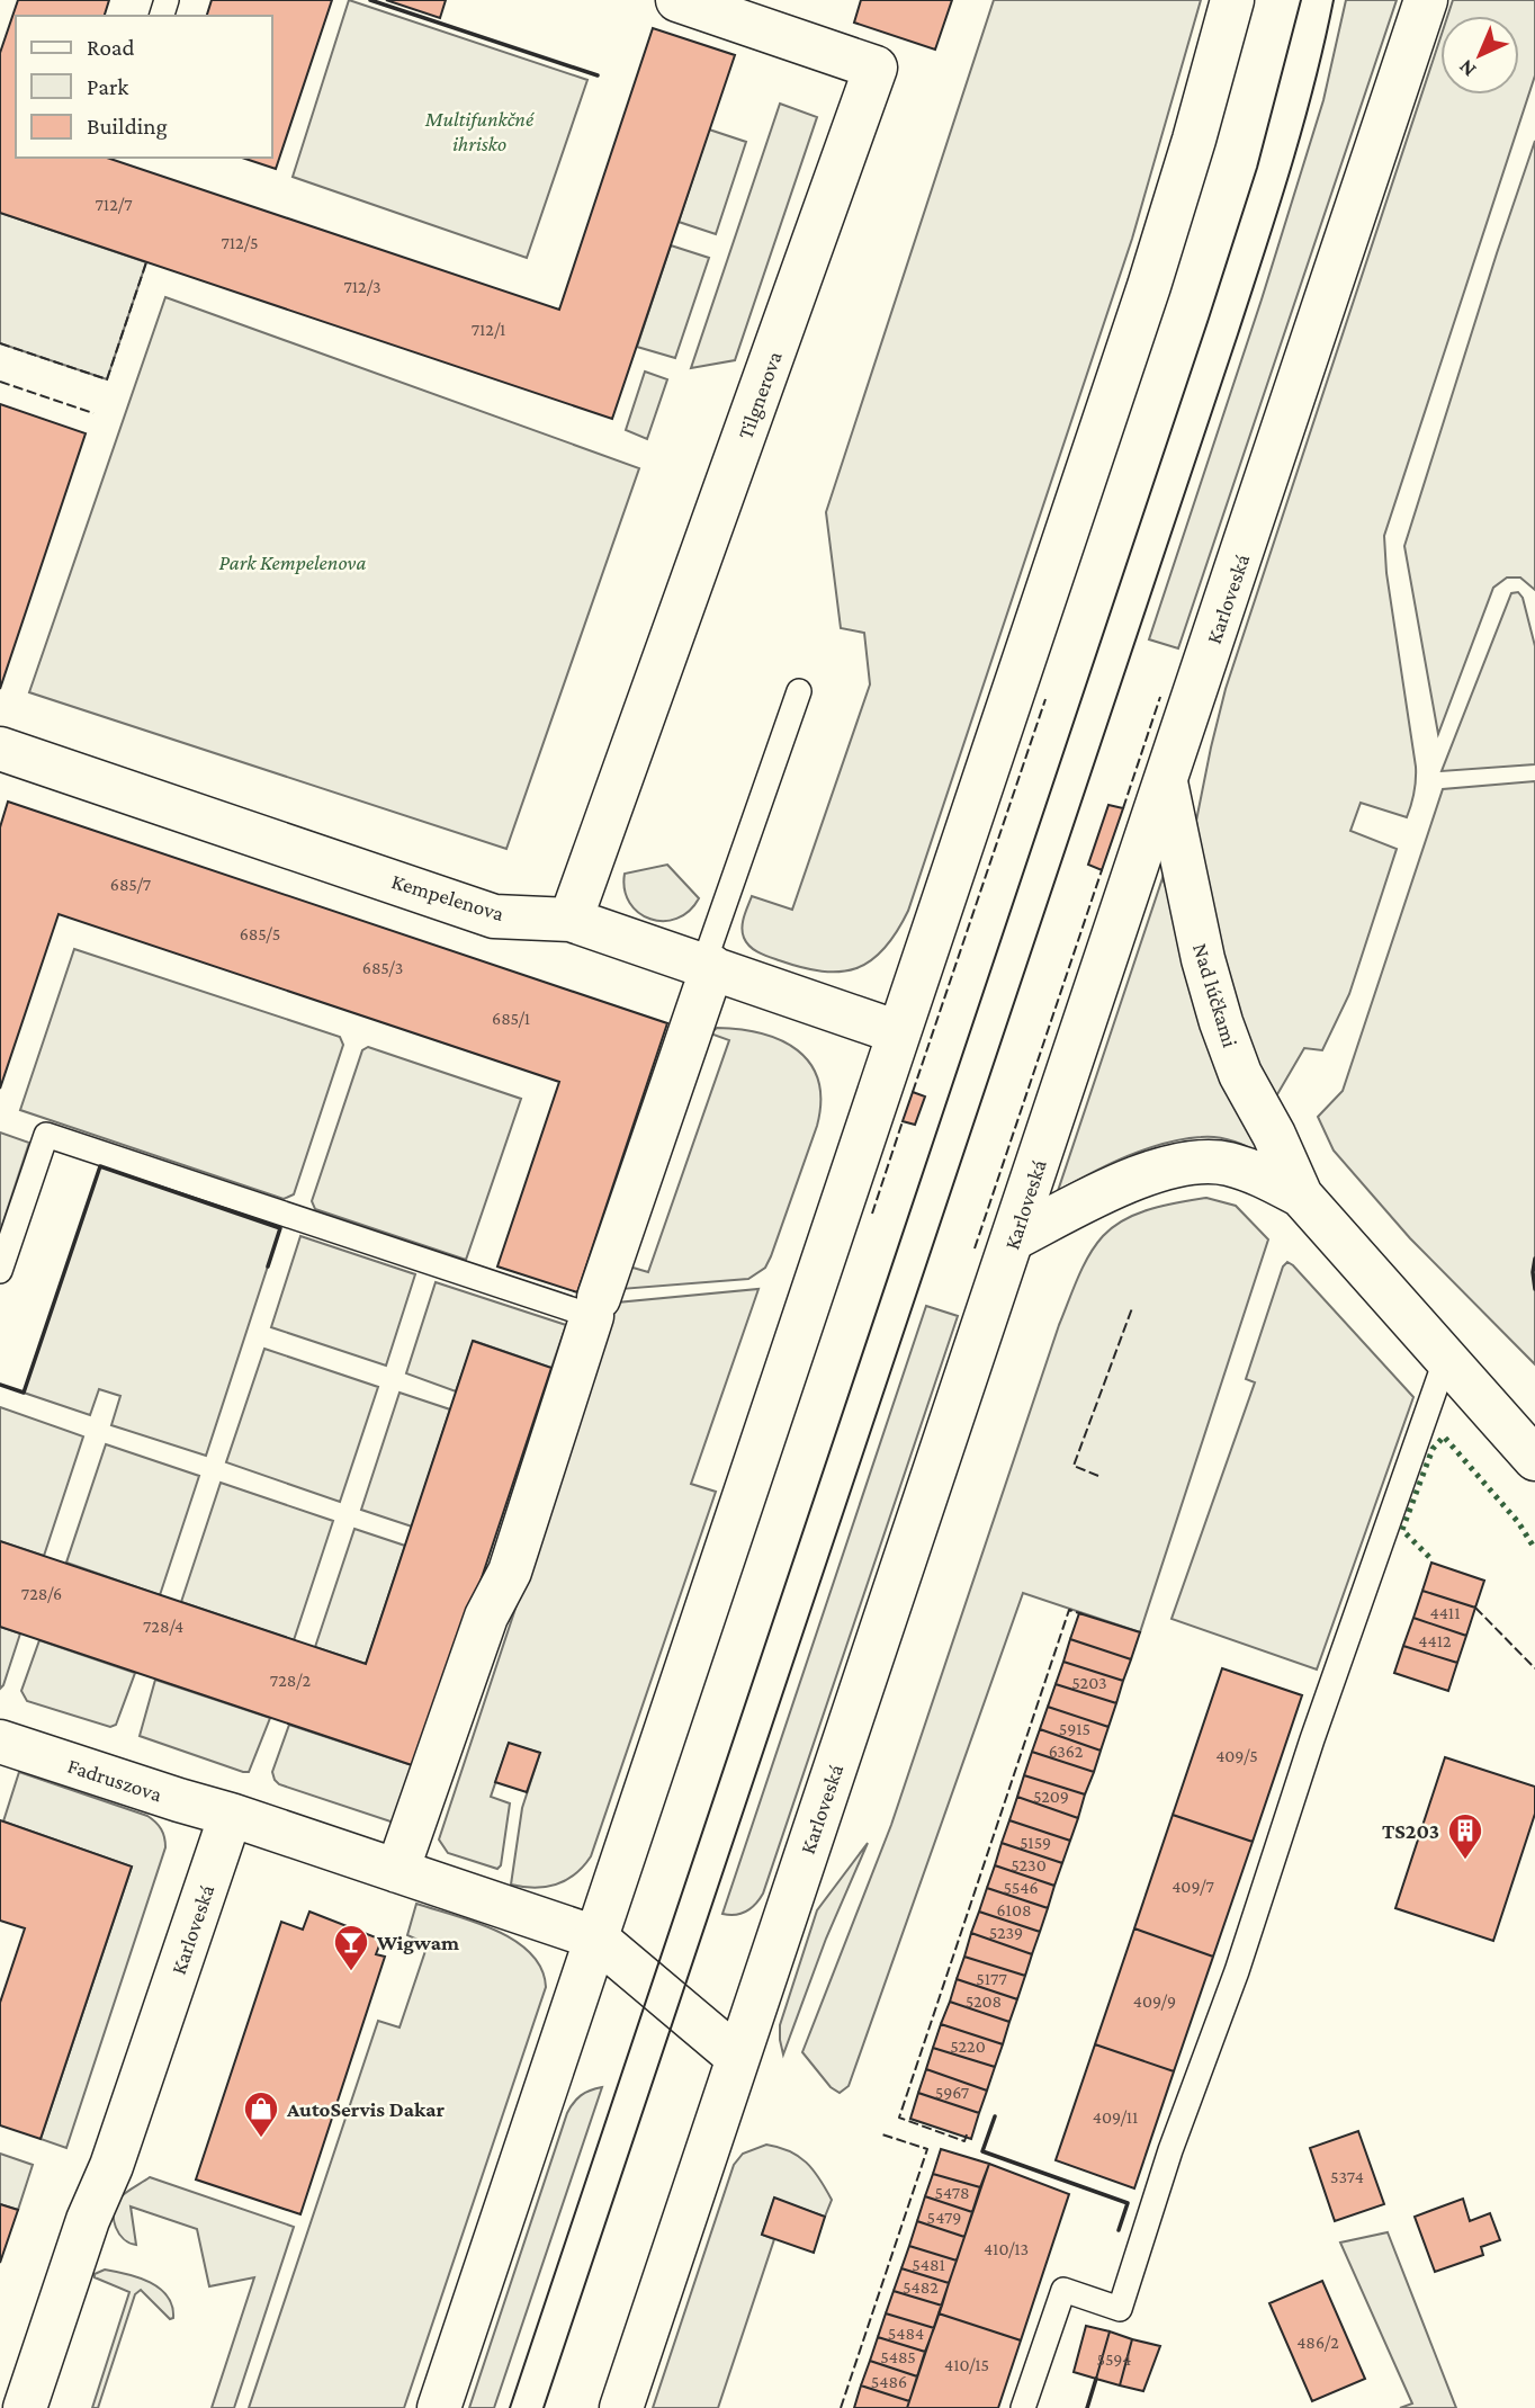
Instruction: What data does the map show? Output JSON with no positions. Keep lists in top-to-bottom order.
{
  "streets": {
    "street": [
      "Tilgnerova",
      "Karloveská",
      "Kempelenova",
      "Nad lúčkami",
      "Fadruszova"
    ]
  },
  "crossings": [
    ["Tilgnerova", "Kempelenova"],
    ["Karloveská", "Nad lúčkami"],
    ["Karloveská", "Fadruszova"]
  ],
  "parks": ["Multifunkčné ihrisko", "Park Kempelenova"],
  "places": {
    "building": ["TS203"],
    "bar": ["Wigwam"],
    "shop": ["AutoServis Dakar"]
  },
  "house_numbers": [
    "712/7",
    "712/5",
    "712/3",
    "712/1",
    "685/7",
    "685/5",
    "685/3",
    "685/1",
    "728/6",
    "4411",
    "728/4",
    "4412",
    "728/2",
    "5203",
    "5915",
    "6362",
    "409/5",
    "5209",
    "5159",
    "5230",
    "409/7",
    "5546",
    "6108",
    "5239",
    "5177",
    "5208",
    "409/9",
    "5220",
    "5967",
    "409/11",
    "5374",
    "5478",
    "5479",
    "410/13",
    "5481",
    "5482",
    "5484",
    "486/2",
    "5485",
    "5594",
    "410/15",
    "5486"
  ],
  "legend": ["Road", "Park", "Building"],
  "north": "bottom left"
}
